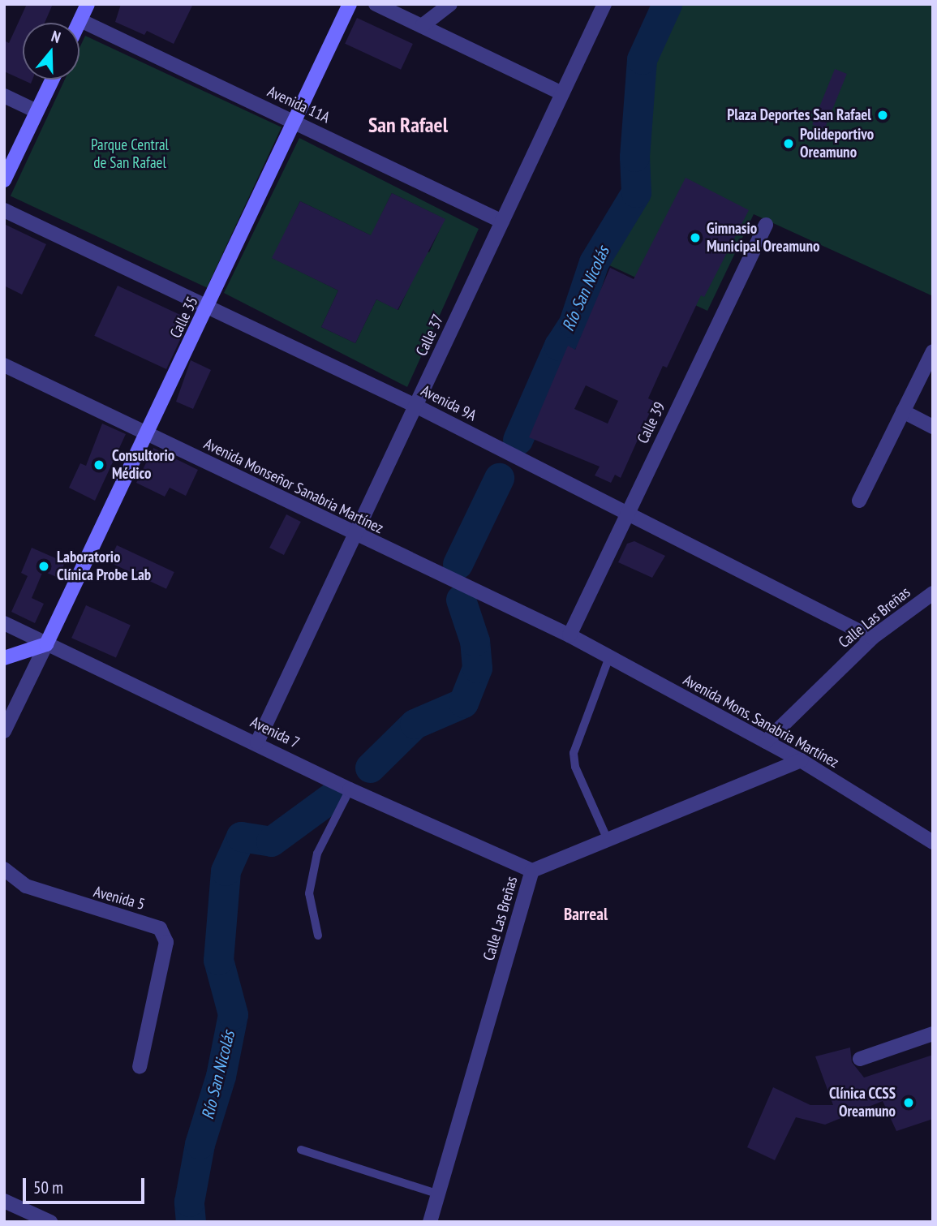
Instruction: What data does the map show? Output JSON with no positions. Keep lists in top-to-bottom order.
{
  "streets": {
    "main road": ["Calle 35"],
    "street": [
      "Avenida 11A",
      "Calle 37",
      "Avenida 9A",
      "Calle 39",
      "Avenida Monseñor Sanabria Martínez",
      "Calle Las Breñas",
      "Avenida Mons. Sanabria Martínez",
      "Avenida 7",
      "Avenida 5"
    ]
  },
  "crossings": [
    ["Avenida 11A", "Calle 35"],
    ["Avenida 11A", "Calle 37"],
    ["Calle 35", "Avenida 9A"],
    ["Calle 35", "Avenida Monseñor Sanabria Martínez"],
    ["Calle 35", "Avenida 7"],
    ["Calle 37", "Avenida 9A"],
    ["Calle 37", "Avenida Monseñor Sanabria Martínez"],
    ["Calle 37", "Avenida 7"],
    ["Avenida 9A", "Calle 39"],
    ["Avenida 9A", "Calle Las Breñas"],
    ["Calle 39", "Avenida Monseñor Sanabria Martínez"],
    ["Calle 39", "Avenida Mons. Sanabria Martínez"],
    ["Avenida Monseñor Sanabria Martínez", "Avenida Mons. Sanabria Martínez"],
    ["Calle Las Breñas", "Avenida Mons. Sanabria Martínez"],
    ["Calle Las Breñas", "Avenida 7"]
  ],
  "districts": ["San Rafael", "Barreal"],
  "water": ["Río San Nicolás"],
  "parks": ["Parque Central de San Rafael"],
  "places": [
    "Plaza Deportes San Rafael",
    "Polideportivo Oreamuno",
    "Gimnasio Municipal Oreamuno",
    "Consultorio Médico",
    "Laboratorio Clínica Probe Lab",
    "Clínica CCSS Oreamuno"
  ],
  "scale_bar": "50 m",
  "north": "top"
}
